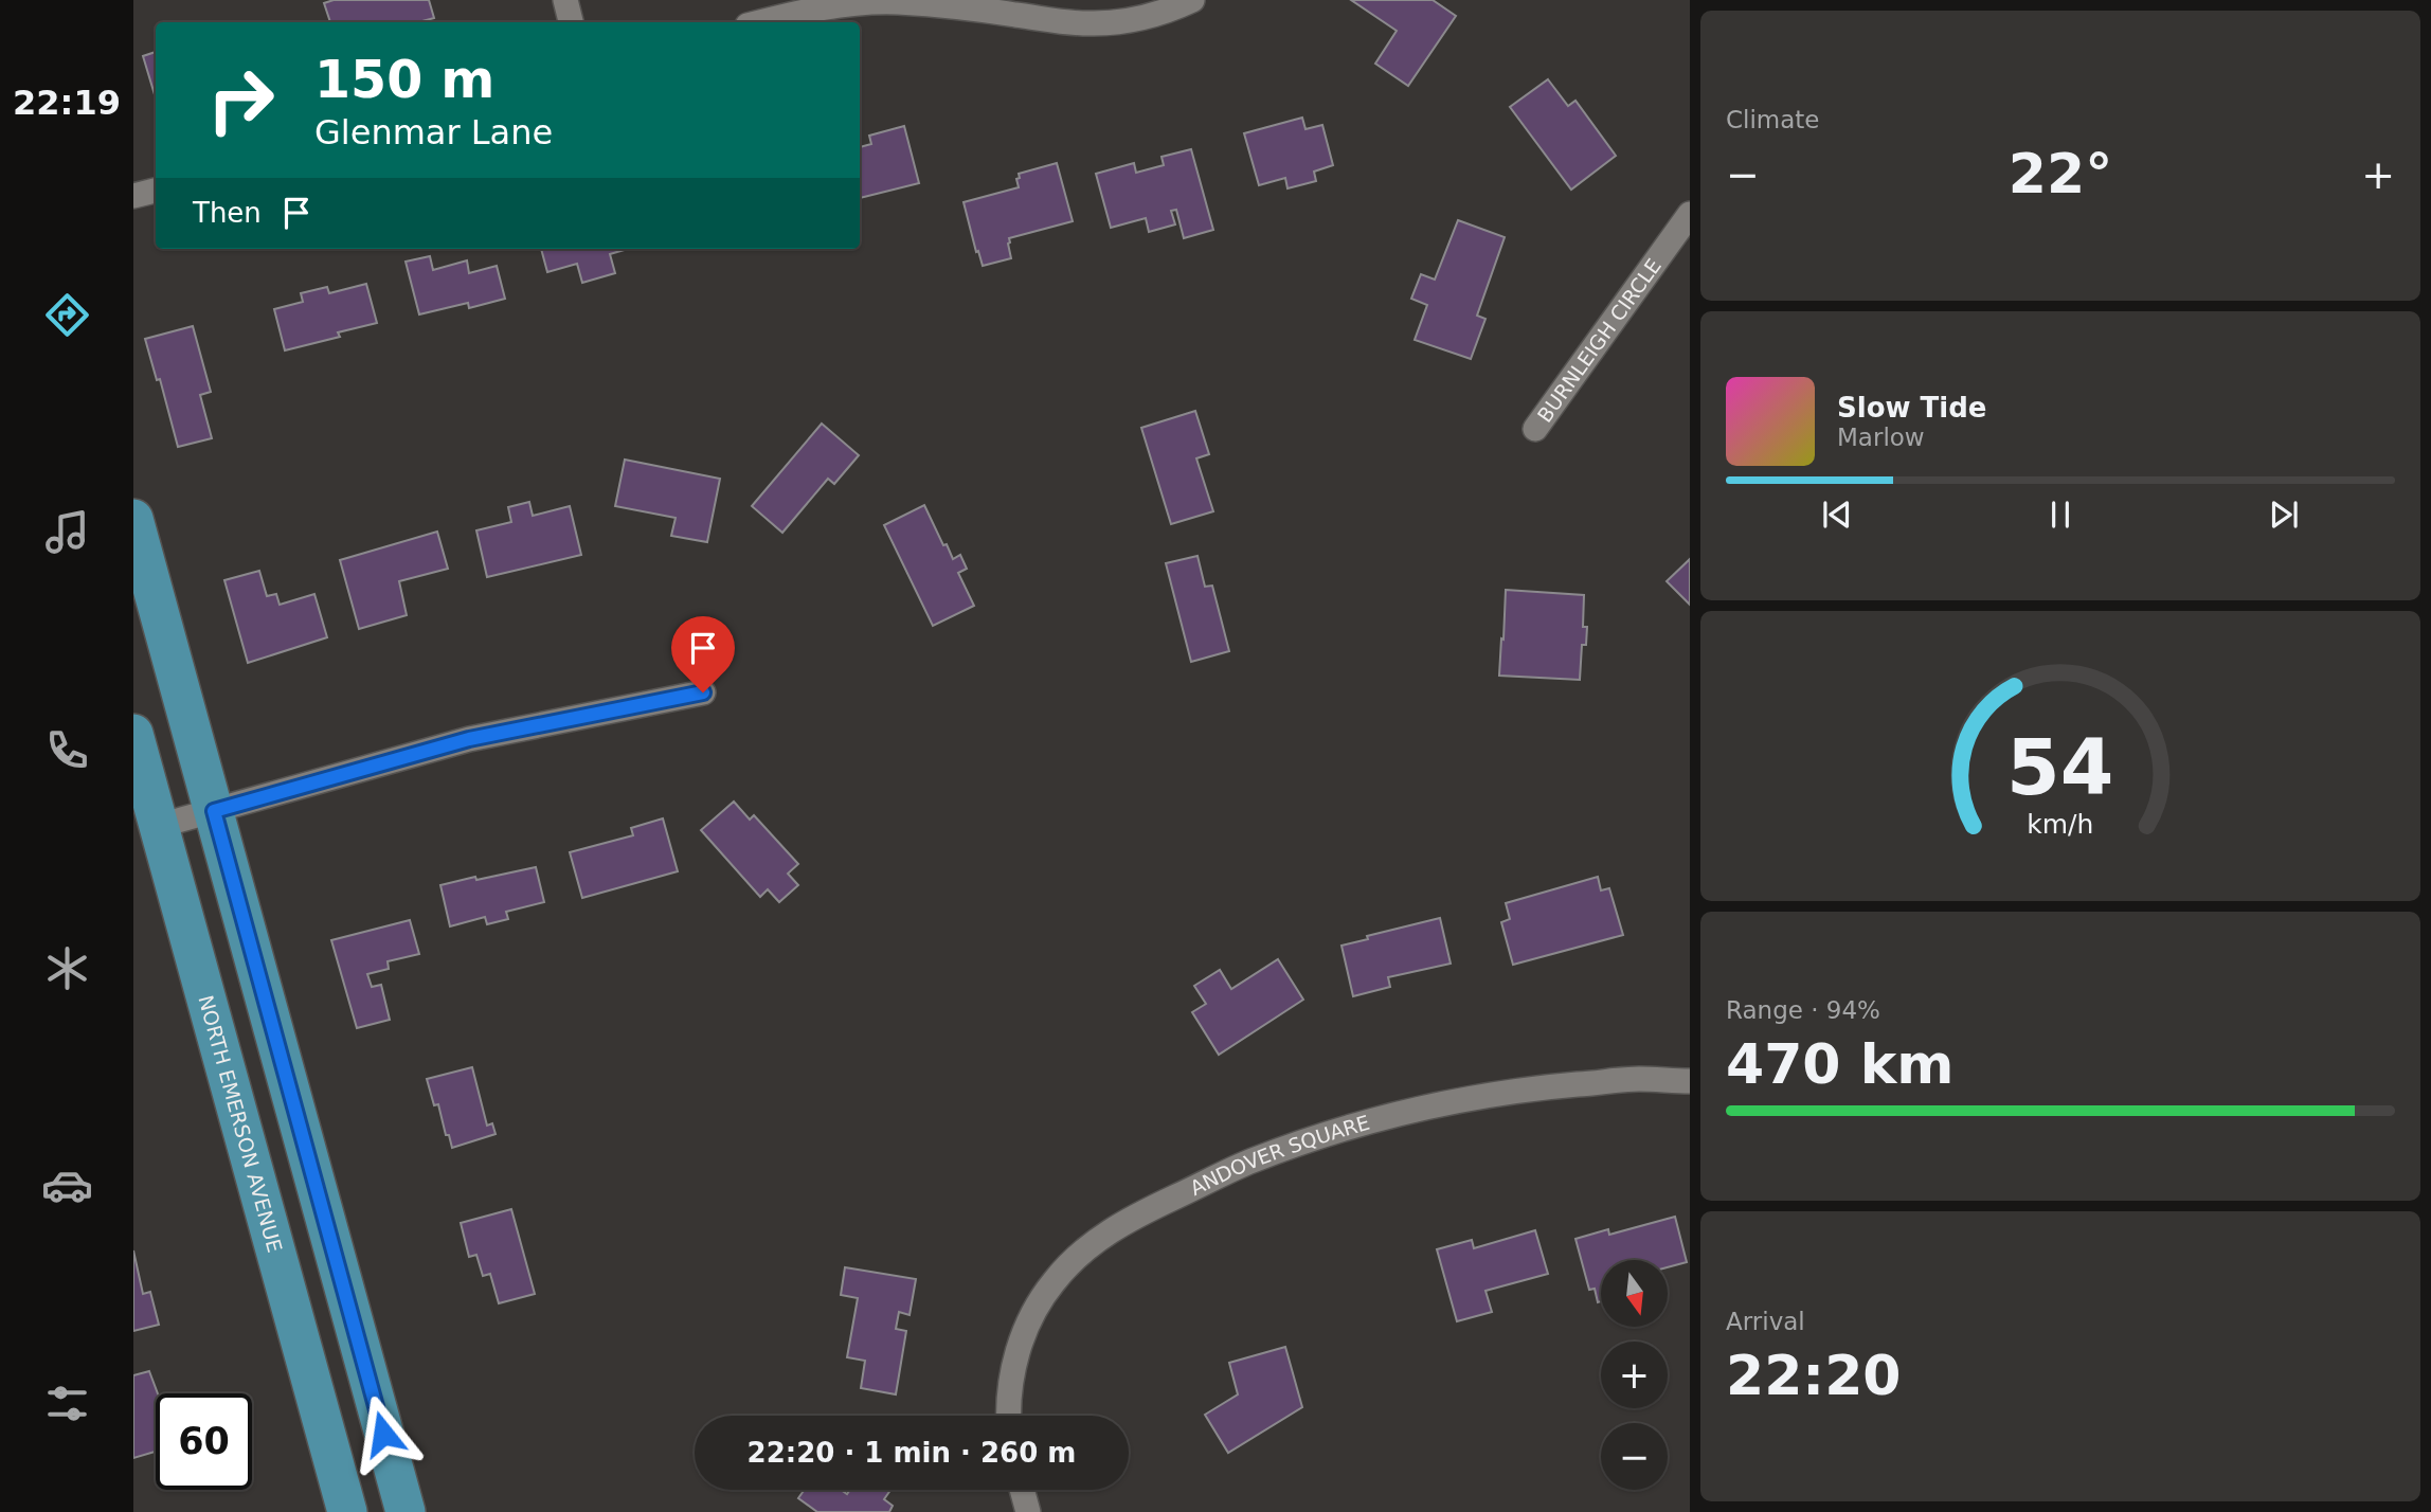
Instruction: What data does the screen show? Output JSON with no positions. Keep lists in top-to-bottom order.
{
  "streets": {
    "main road": ["NORTH EMERSON AVENUE"],
    "street": ["BURNLEIGH CIRCLE", "ANDOVER SQUARE"]
  },
  "north": "bottom",
  "page": {
    "tabs": "22:19",
    "tile": [
      "Climate",
      ["Range · 94%", "470 km"],
      ["Arrival", "22:20"]
    ],
    "turn": ["150 m", "Glenmar Lane"],
    "heat": ["−", "22°", "+"],
    "then": "Then",
    "song": ["Slow Tide", "Marlow"],
    "map_buttons": ["+", "−"],
    "limit": "60",
    "trip": "22:20 · 1 min · 260 m",
    "gauge": ["54", "km/h"]
  }
}
